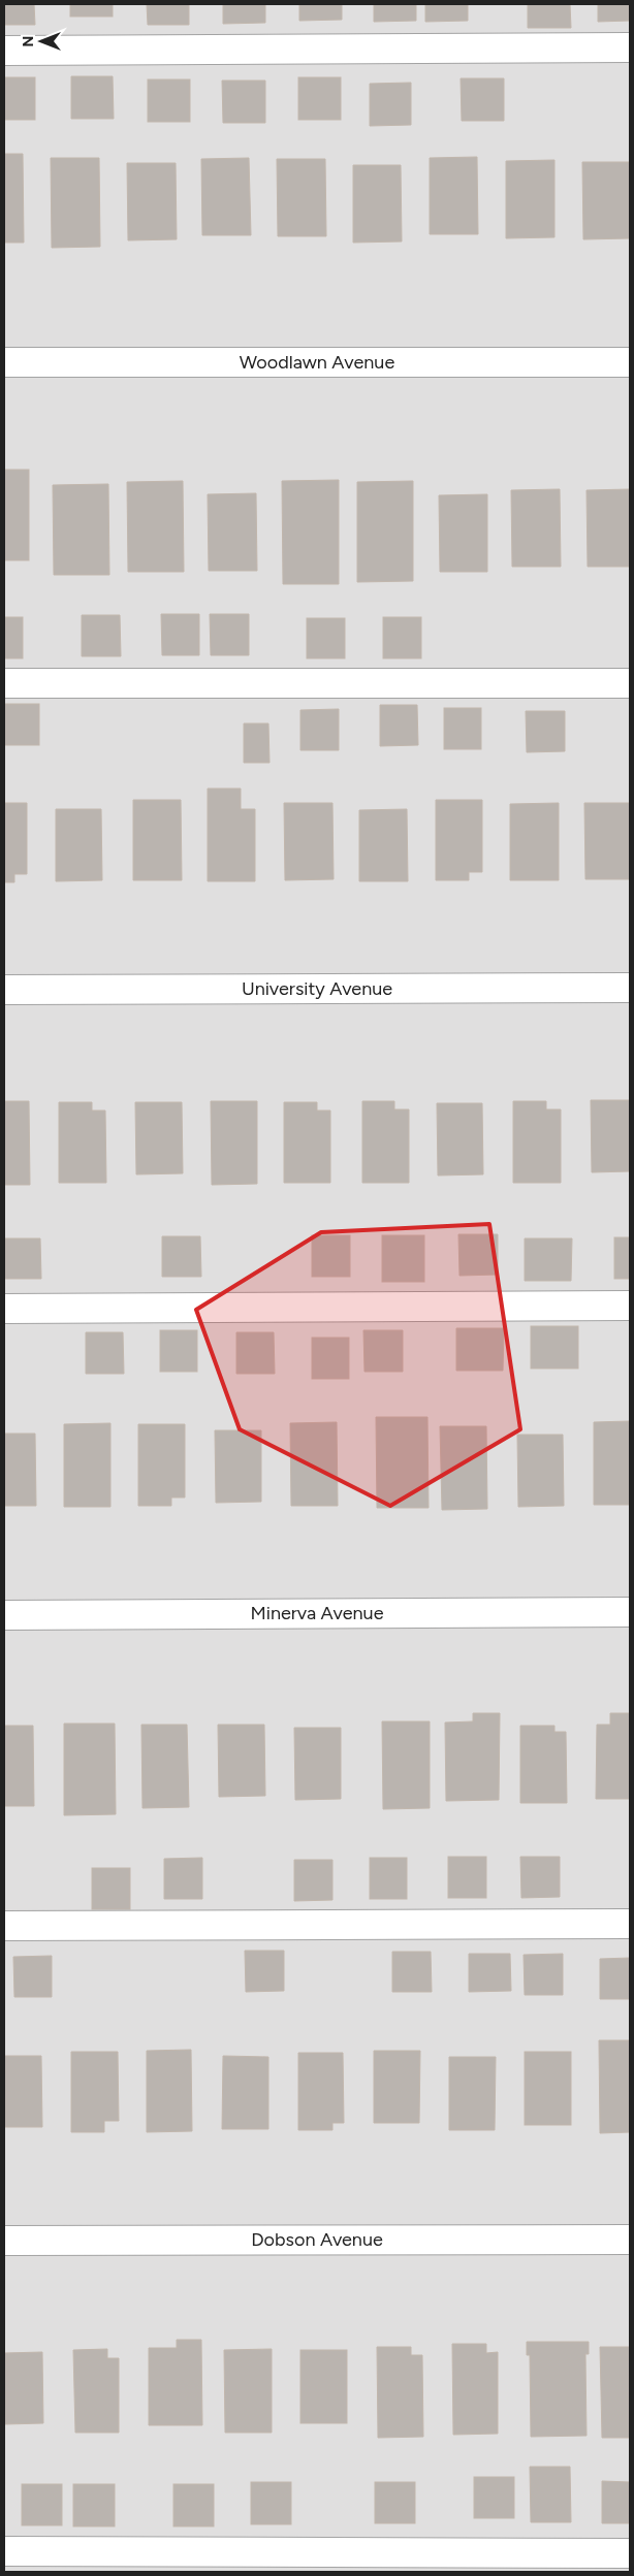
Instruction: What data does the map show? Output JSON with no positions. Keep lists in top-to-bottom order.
{
  "streets": {
    "street": [
      "Woodlawn Avenue",
      "University Avenue",
      "Minerva Avenue",
      "Dobson Avenue"
    ]
  },
  "north": "left"
}
